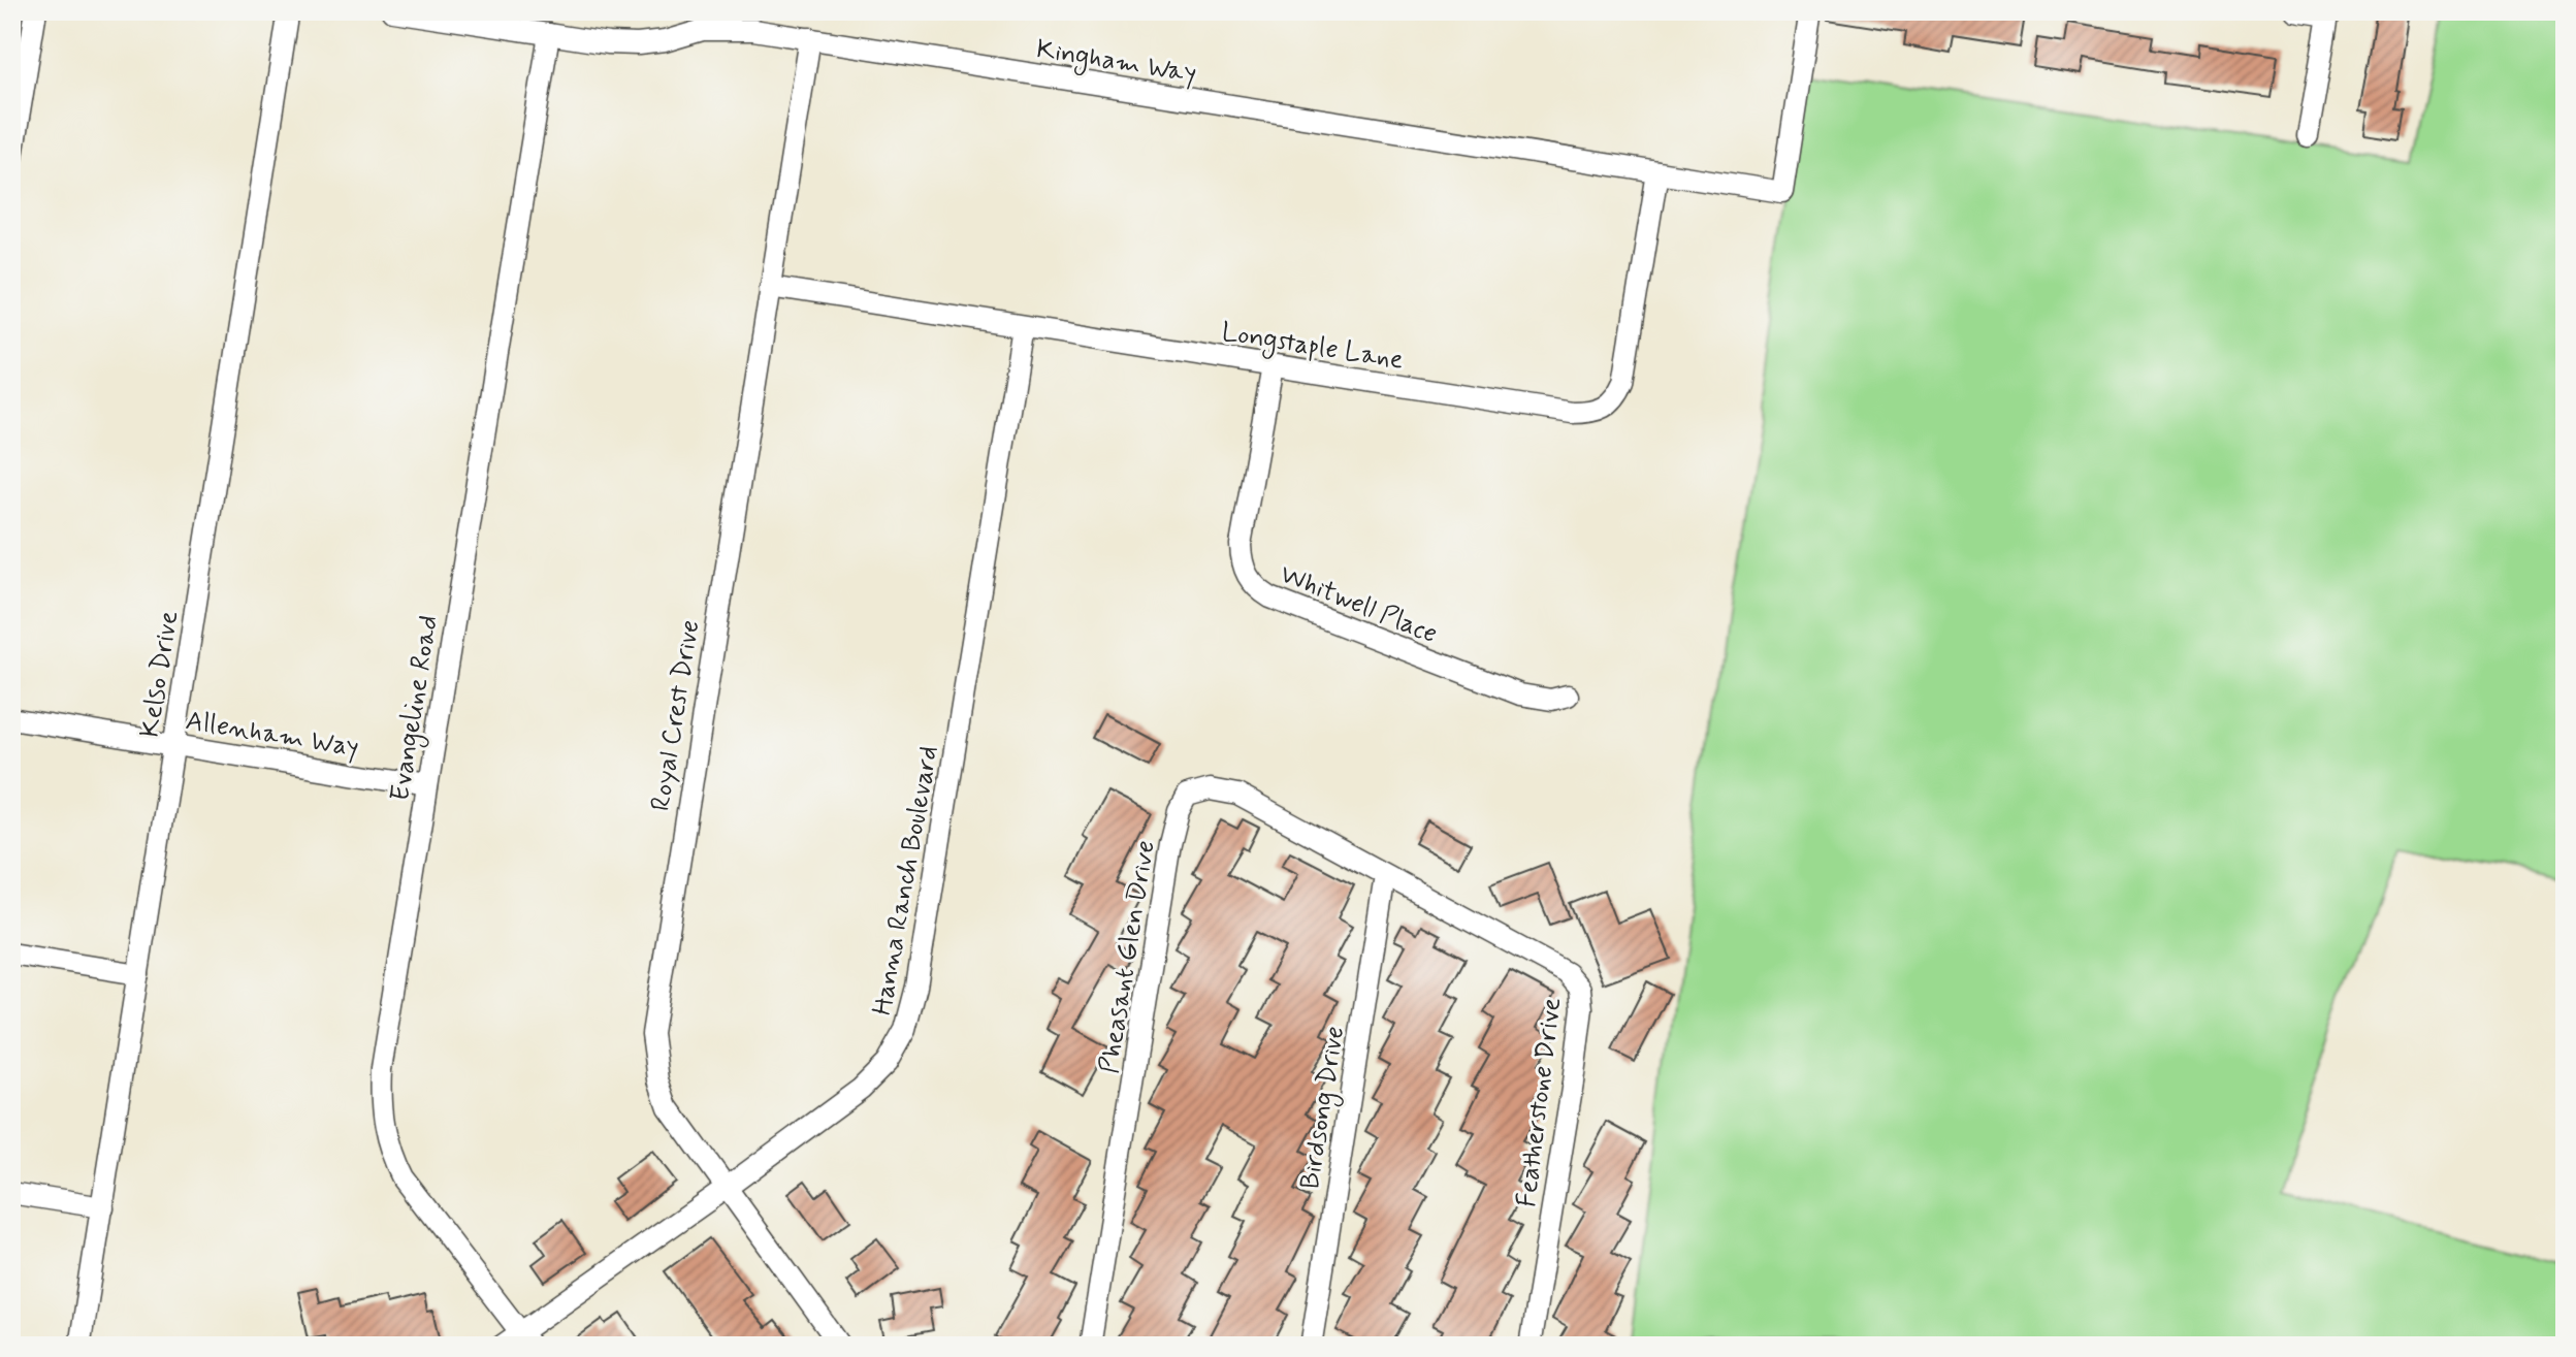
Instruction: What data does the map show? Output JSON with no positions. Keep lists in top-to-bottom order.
{
  "streets": {
    "street": [
      "Kingham Way",
      "Longstaple Lane",
      "Whitwell Place",
      "Kelso Drive",
      "Evangeline Road",
      "Royal Crest Drive",
      "Allenham Way",
      "Hanna Ranch Boulevard",
      "Pheasant Glen Drive",
      "Featherstone Drive",
      "Birdsong Drive"
    ]
  },
  "crossings": [
    ["Kingham Way", "Longstaple Lane"],
    ["Kingham Way", "Evangeline Road"],
    ["Kingham Way", "Royal Crest Drive"],
    ["Longstaple Lane", "Whitwell Place"],
    ["Longstaple Lane", "Royal Crest Drive"],
    ["Longstaple Lane", "Hanna Ranch Boulevard"],
    ["Kelso Drive", "Allenham Way"],
    ["Evangeline Road", "Allenham Way"],
    ["Evangeline Road", "Hanna Ranch Boulevard"],
    ["Royal Crest Drive", "Hanna Ranch Boulevard"],
    ["Pheasant Glen Drive", "Featherstone Drive"],
    ["Pheasant Glen Drive", "Birdsong Drive"],
    ["Featherstone Drive", "Birdsong Drive"]
  ]
}
